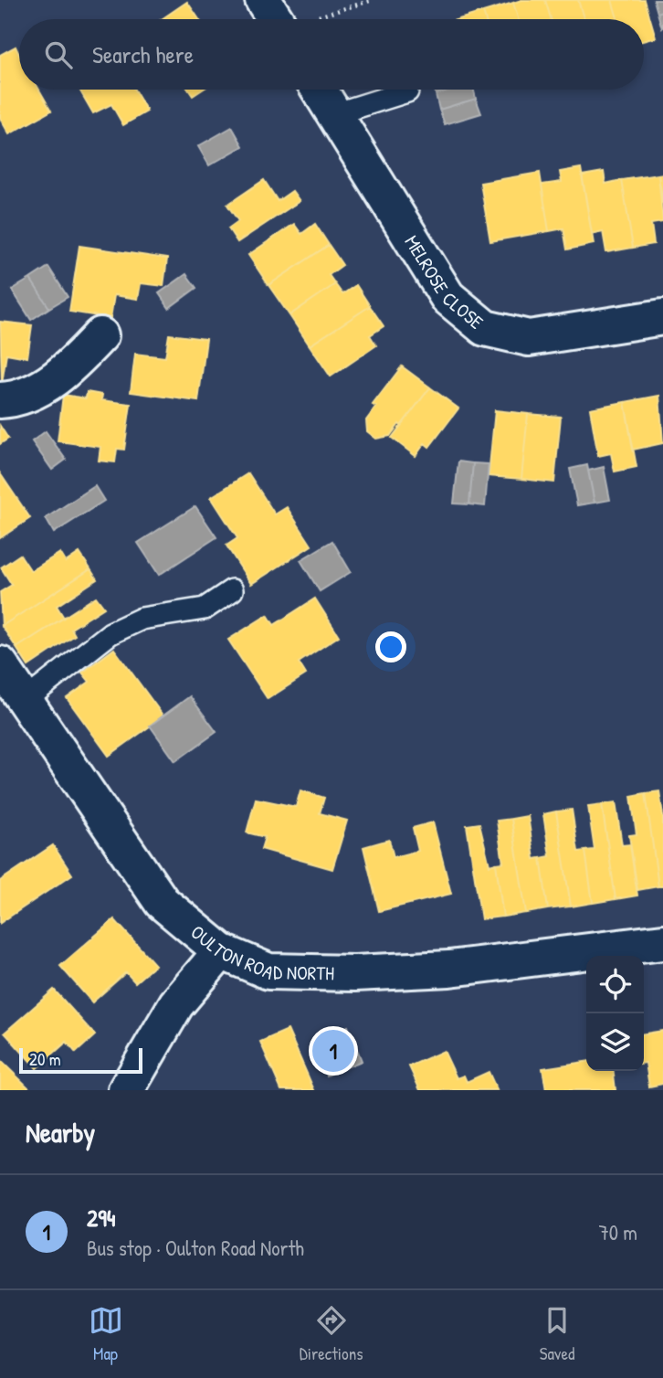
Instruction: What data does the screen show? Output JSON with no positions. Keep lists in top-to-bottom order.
{
  "streets": {
    "street": ["MELROSE CLOSE", "OULTON ROAD NORTH"]
  },
  "scale_bar": "20 m",
  "page": {
    "search": "Search here",
    "pins": "1",
    "scale": "20 m",
    "heading": "Nearby",
    "list": [
      {
        "mark": "1",
        "name": "294",
        "note": "Bus stop · Oulton Road North",
        "value": "70 m"
      }
    ],
    "nav": ["Map", "Directions", "Saved"]
  }
}
